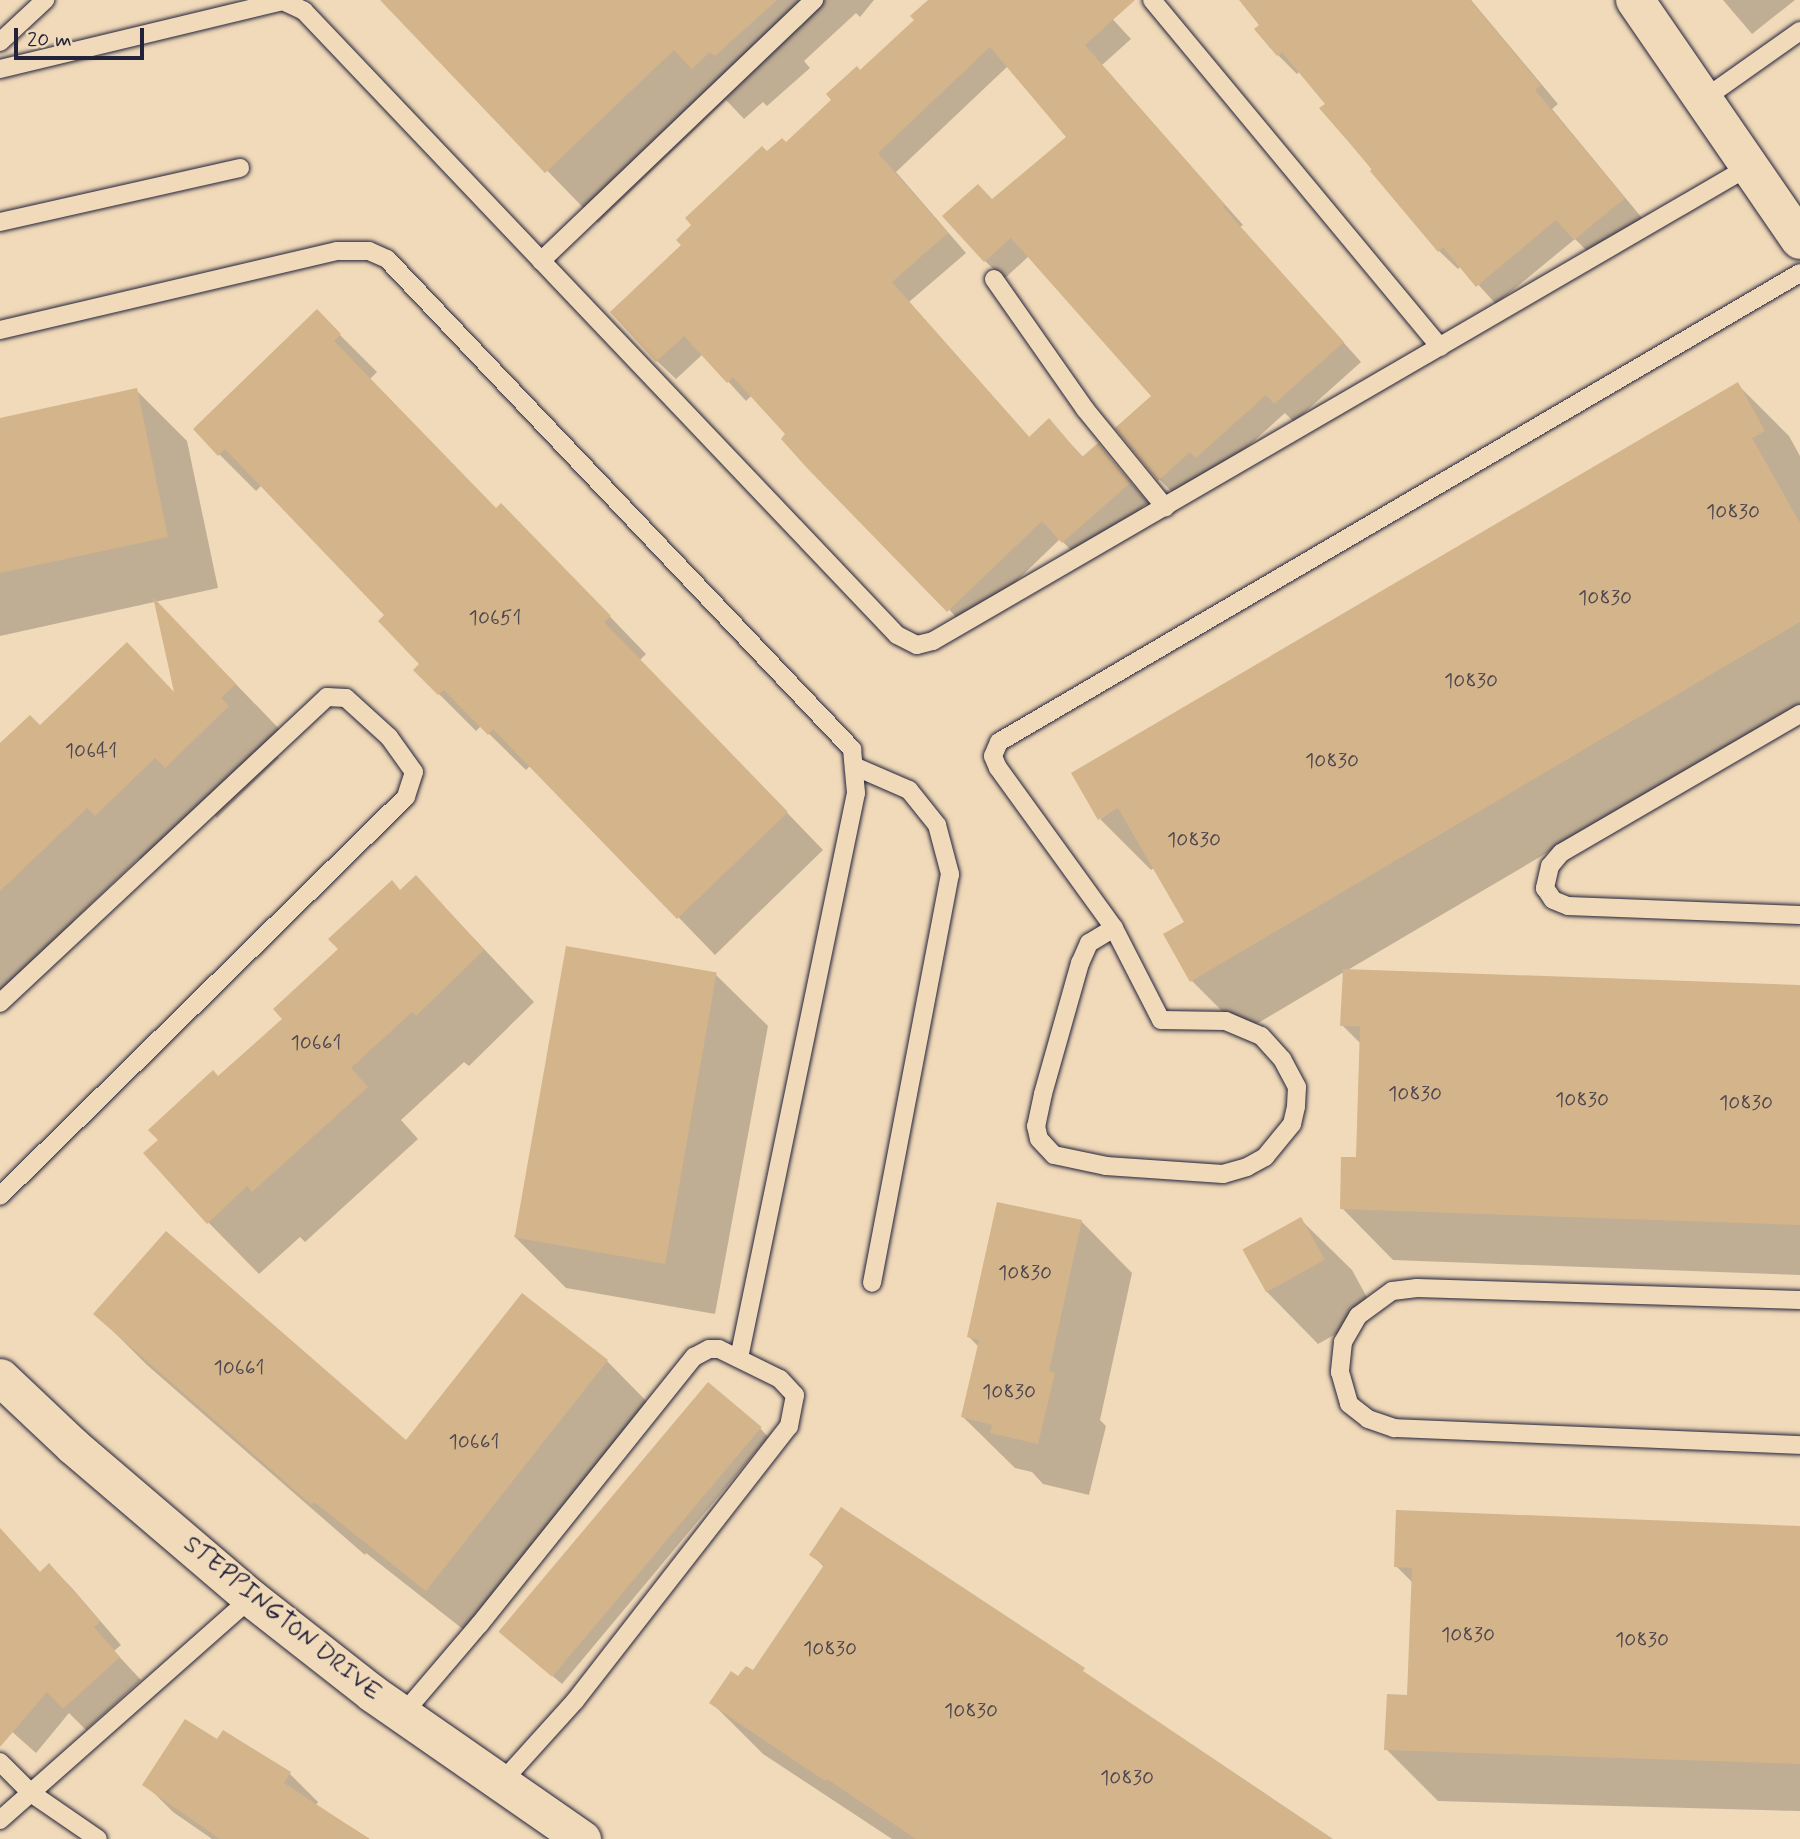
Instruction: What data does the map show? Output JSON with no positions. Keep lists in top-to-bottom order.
{
  "streets": {
    "street": ["STEPPINGTON DRIVE"]
  },
  "house_numbers": [
    "10830",
    "10830",
    "10651",
    "10830",
    "10641",
    "10830",
    "10830",
    "10661",
    "10830",
    "10830",
    "10830",
    "10830",
    "10661",
    "10830",
    "10661",
    "10830",
    "10830",
    "10830",
    "10830",
    "10830"
  ],
  "scale_bar": "20 m"
}
